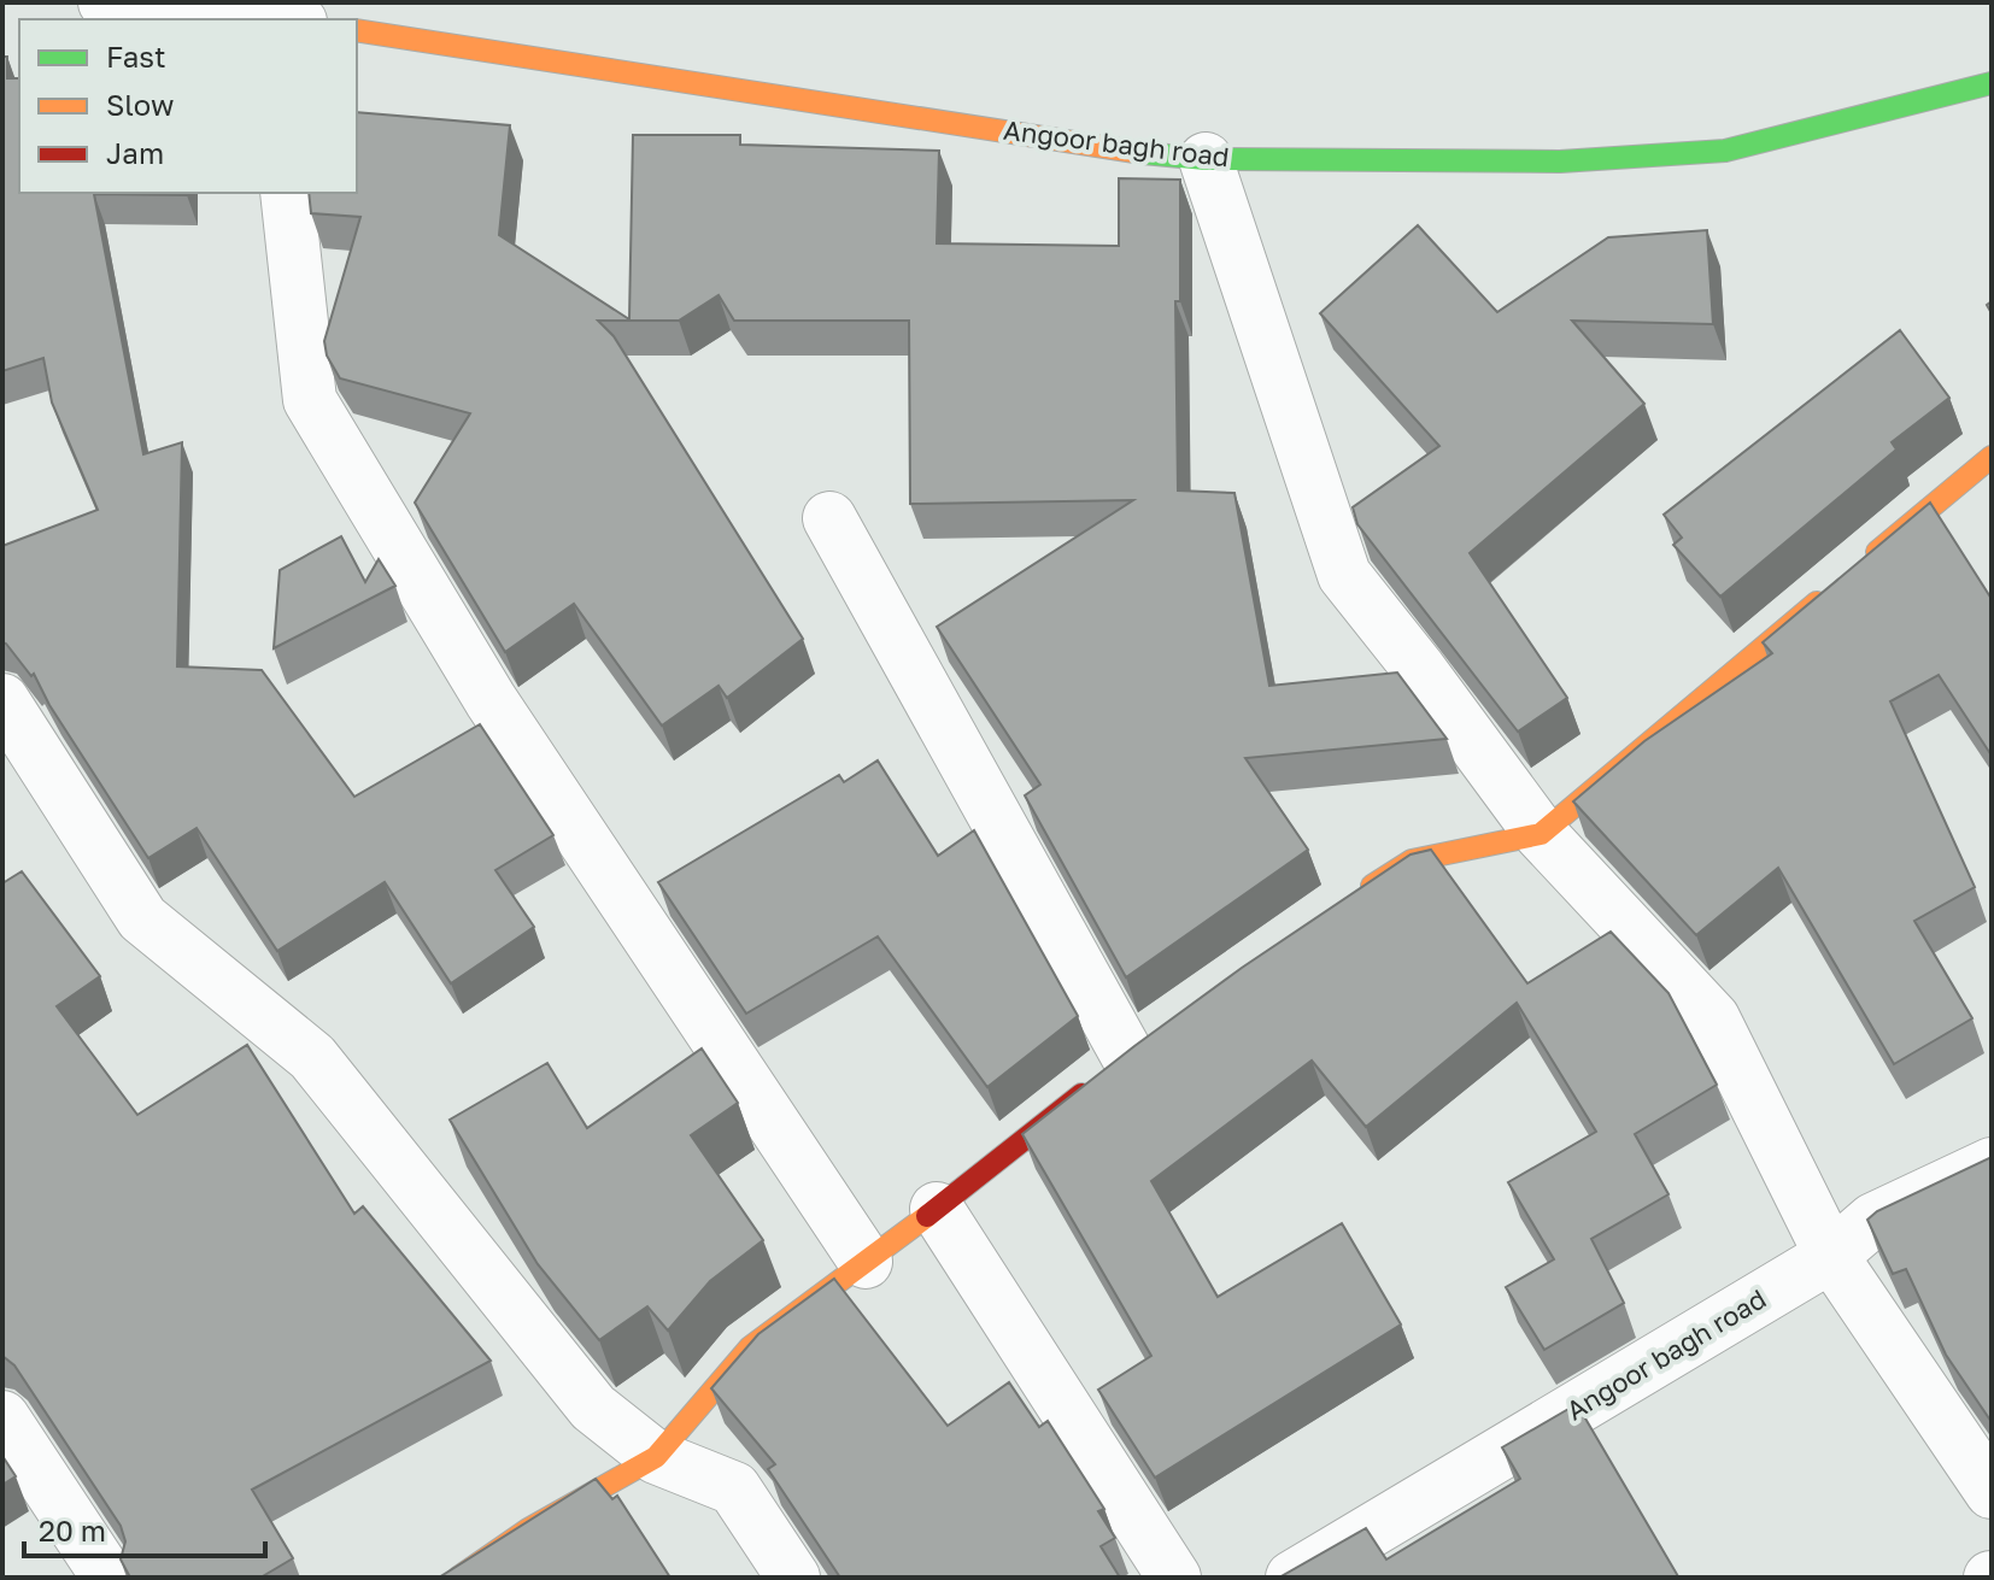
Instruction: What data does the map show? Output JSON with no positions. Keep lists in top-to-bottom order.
{
  "streets": {
    "street": ["Angoor bagh road"]
  },
  "legend": ["Fast", "Slow", "Jam"],
  "scale_bar": "20 m"
}
